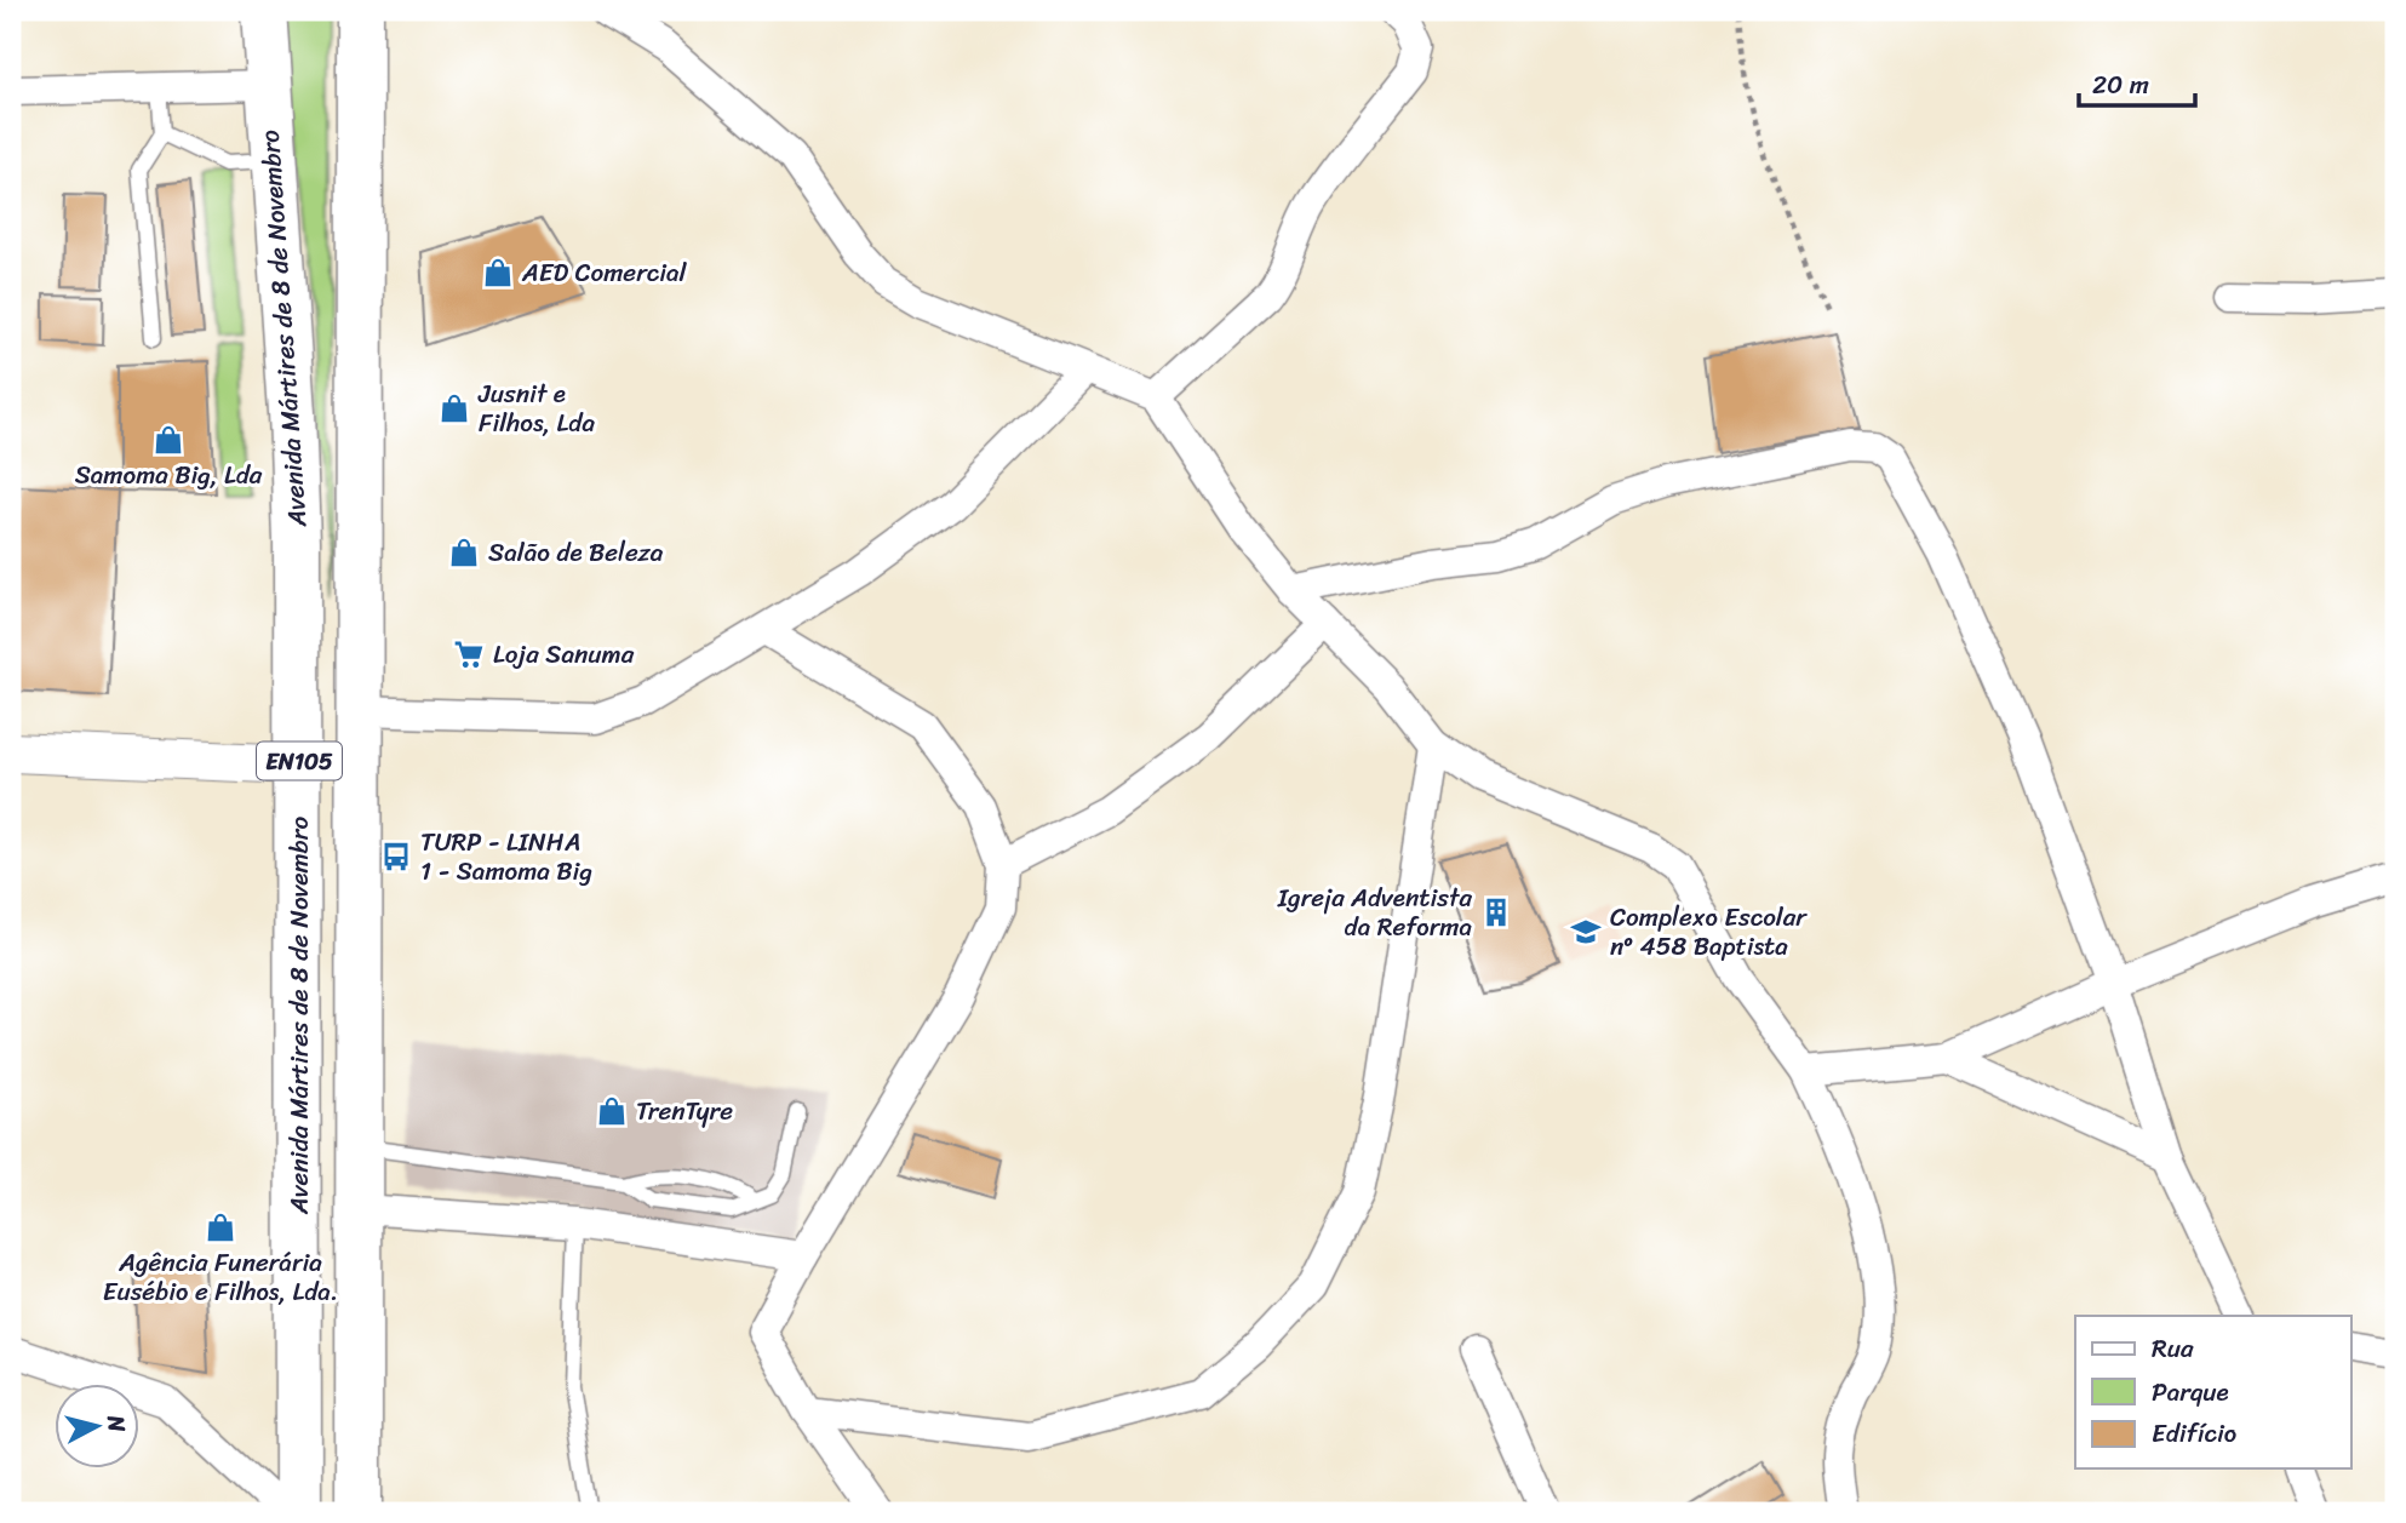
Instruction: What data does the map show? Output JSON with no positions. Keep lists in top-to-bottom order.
{
  "streets": {
    "main road": ["Avenida Mártires de 8 de Novembro", "EN105"]
  },
  "places": {
    "shop": [
      "AED Comercial",
      "Jusnit e Filhos, Lda",
      "Samoma Big, Lda",
      "Salão de Beleza",
      "TrenTyre",
      "Agência Funerária Eusébio e Filhos, Lda."
    ],
    "supermarket": ["Loja Sanuma"],
    "bus stop": ["TURP - LINHA 1 - Samoma Big"],
    "building": ["Igreja Adventista da Reforma"],
    "school or university": ["Complexo Escolar nº 458 Baptista"]
  },
  "legend": ["Rua", "Parque", "Edifício"],
  "scale_bar": "20 m",
  "north": "right"
}
